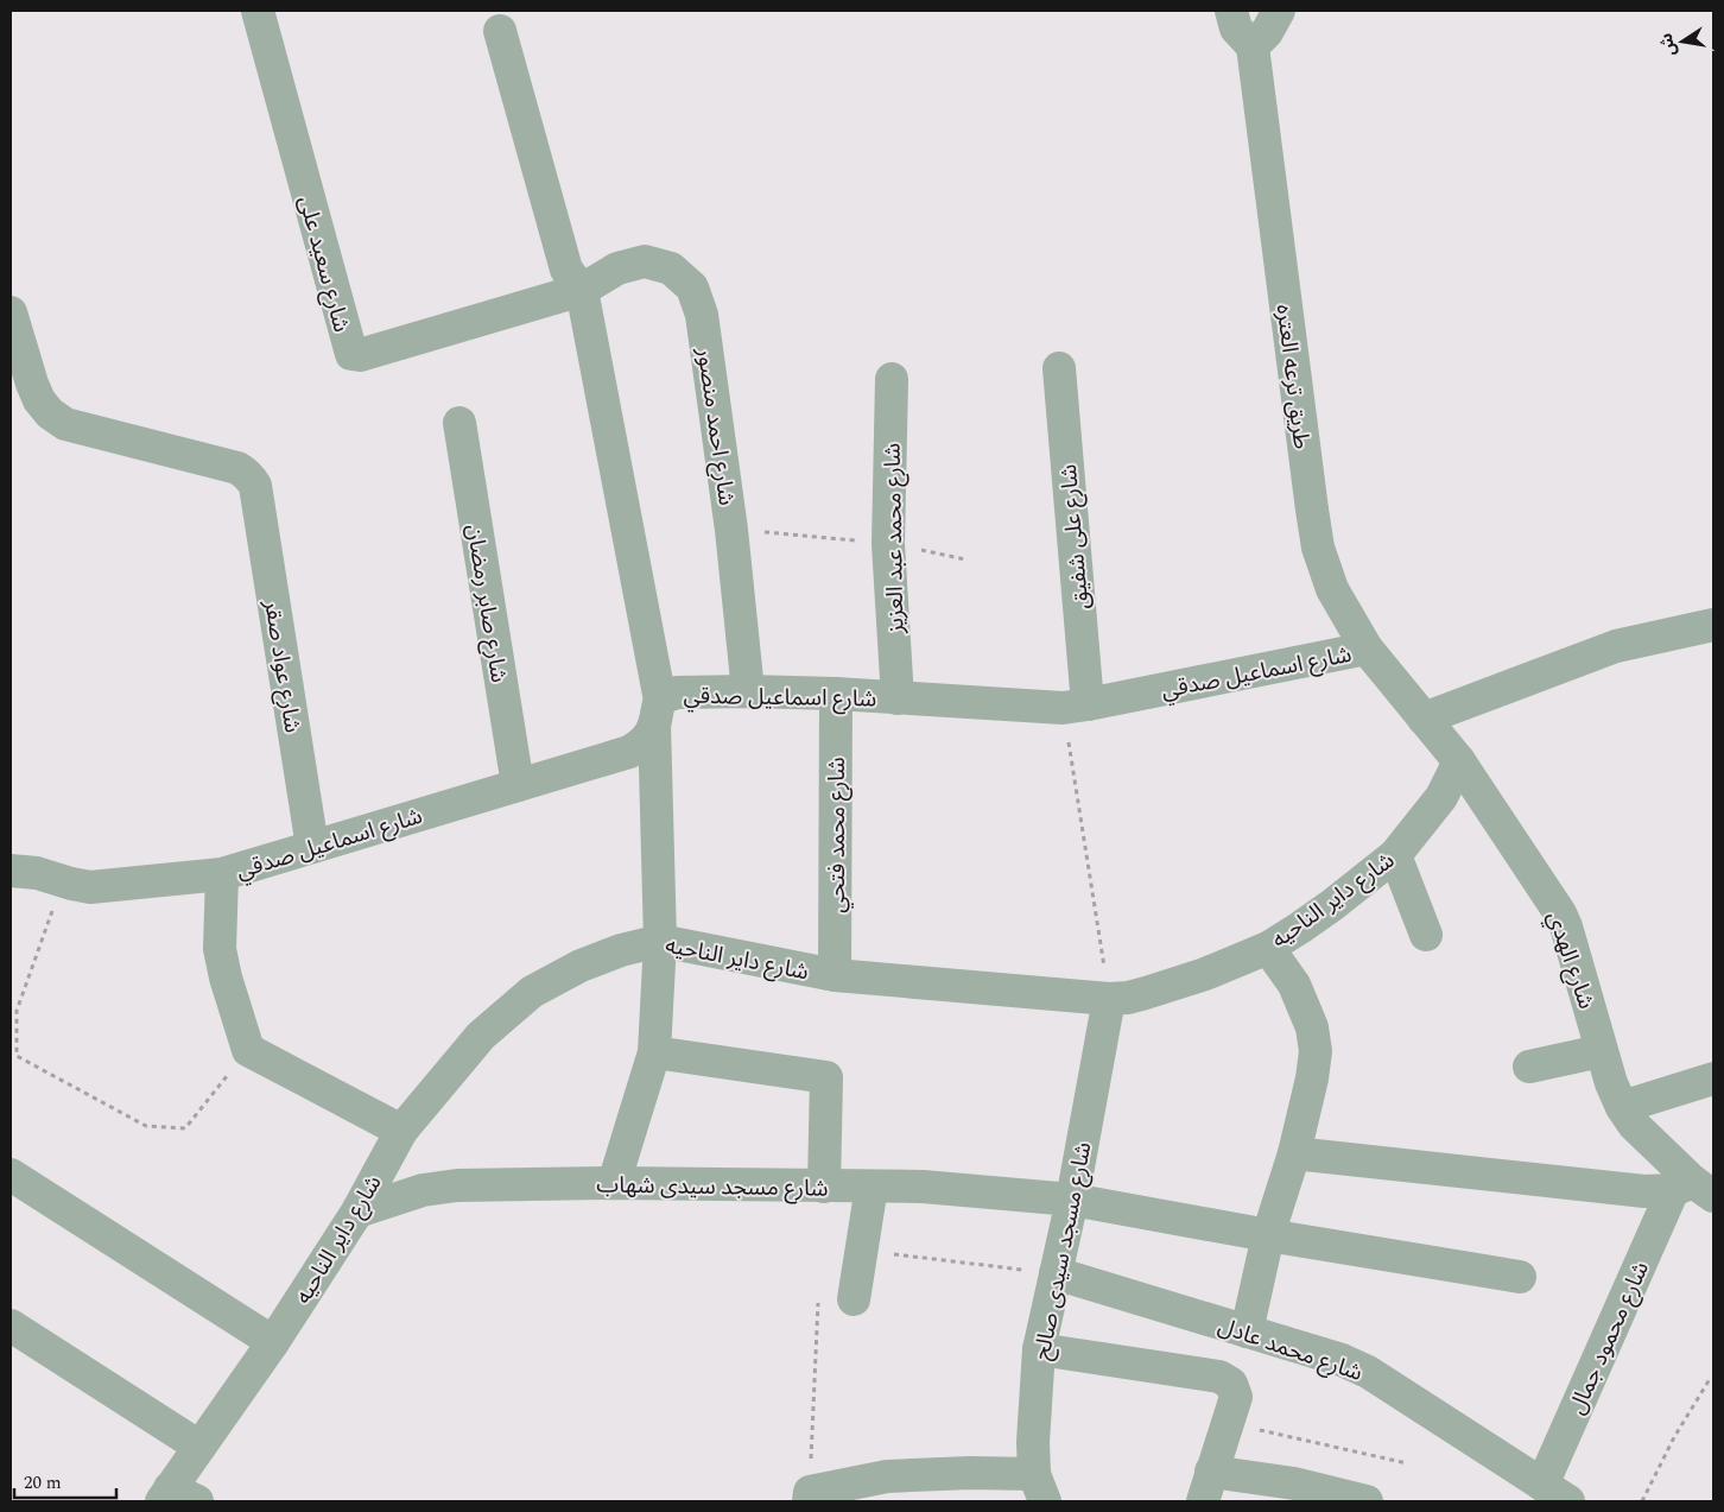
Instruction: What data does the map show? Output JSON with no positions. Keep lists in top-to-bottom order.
{
  "streets": {
    "street": [
      "شارع سعيد على",
      "طريق ترعه العتره",
      "شارع احمد منصور",
      "شارع على شفيق",
      "شارع محمد عبد العزيز",
      "شارع صابر رمضان",
      "شارع عواد صقر",
      "شارع اسماعيل صدقي",
      "شارع محمد فتحي",
      "شارع داير الناحيه",
      "شارع الهدي",
      "شارع مسجد سيدى شهاب",
      "شارع مسجد سيدى صالح",
      "شارع محمود جمال",
      "شارع محمد عادل"
    ]
  },
  "crossings": [
    ["شارع سعيد على", "شارع احمد منصور"],
    ["طريق ترعه العتره", "شارع اسماعيل صدقي"],
    ["طريق ترعه العتره", "شارع الهدي"],
    ["شارع احمد منصور", "شارع اسماعيل صدقي"],
    ["شارع على شفيق", "شارع اسماعيل صدقي"],
    ["شارع محمد عبد العزيز", "شارع اسماعيل صدقي"],
    ["شارع صابر رمضان", "شارع اسماعيل صدقي"],
    ["شارع عواد صقر", "شارع اسماعيل صدقي"],
    ["شارع اسماعيل صدقي", "شارع محمد فتحي"],
    ["شارع محمد فتحي", "شارع داير الناحيه"],
    ["شارع داير الناحيه", "شارع الهدي"],
    ["شارع داير الناحيه", "شارع مسجد سيدى شهاب"],
    ["شارع داير الناحيه", "شارع مسجد سيدى صالح"],
    ["شارع الهدي", "شارع محمود جمال"],
    ["شارع مسجد سيدى شهاب", "شارع مسجد سيدى صالح"],
    ["شارع مسجد سيدى صالح", "شارع محمد عادل"],
    ["شارع محمود جمال", "شارع محمد عادل"]
  ],
  "scale_bar": "20 m",
  "north": "left"
}
